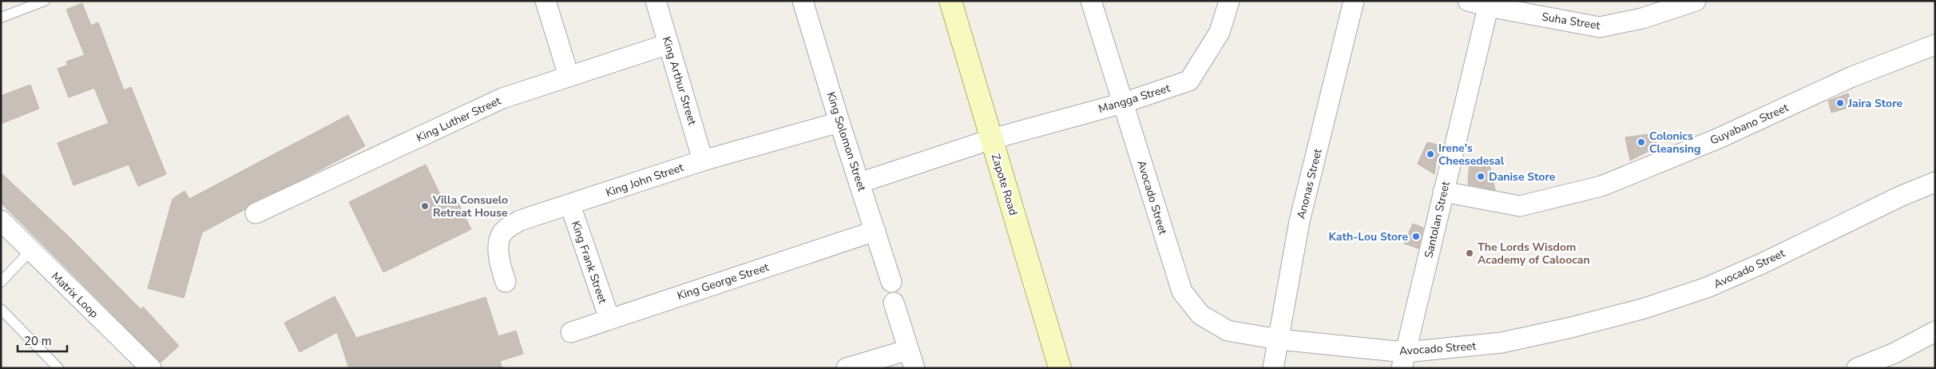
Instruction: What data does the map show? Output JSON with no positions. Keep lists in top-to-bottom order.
{
  "streets": {
    "main road": ["Zapote Road"],
    "street": [
      "Suha Street",
      "King Arthur Street",
      "Mangga Street",
      "King Luther Street",
      "Guyabano Street",
      "King Solomon Street",
      "King John Street",
      "Anonas Street",
      "Avocado Street",
      "Santolan Street",
      "King Frank Street",
      "King George Street",
      "Matrix Loop"
    ]
  },
  "crossings": [
    ["Suha Street", "Santolan Street"],
    ["King Arthur Street", "King Luther Street"],
    ["King Arthur Street", "King John Street"],
    ["Mangga Street", "King Solomon Street"],
    ["Mangga Street", "Zapote Road"],
    ["Mangga Street", "Avocado Street"],
    ["Guyabano Street", "Santolan Street"],
    ["King Solomon Street", "King John Street"],
    ["King Solomon Street", "King George Street"],
    ["King John Street", "King Frank Street"],
    ["Anonas Street", "Avocado Street"],
    ["Avocado Street", "Santolan Street"],
    ["King Frank Street", "King George Street"]
  ],
  "places": [
    "Jaira Store",
    "Colonics Cleansing",
    "Irene's Cheesedesal",
    "Danise Store",
    "Villa Consuelo Retreat House",
    "Kath-Lou Store",
    "The Lords Wisdom Academy of Caloocan"
  ],
  "scale_bar": "20 m"
}
